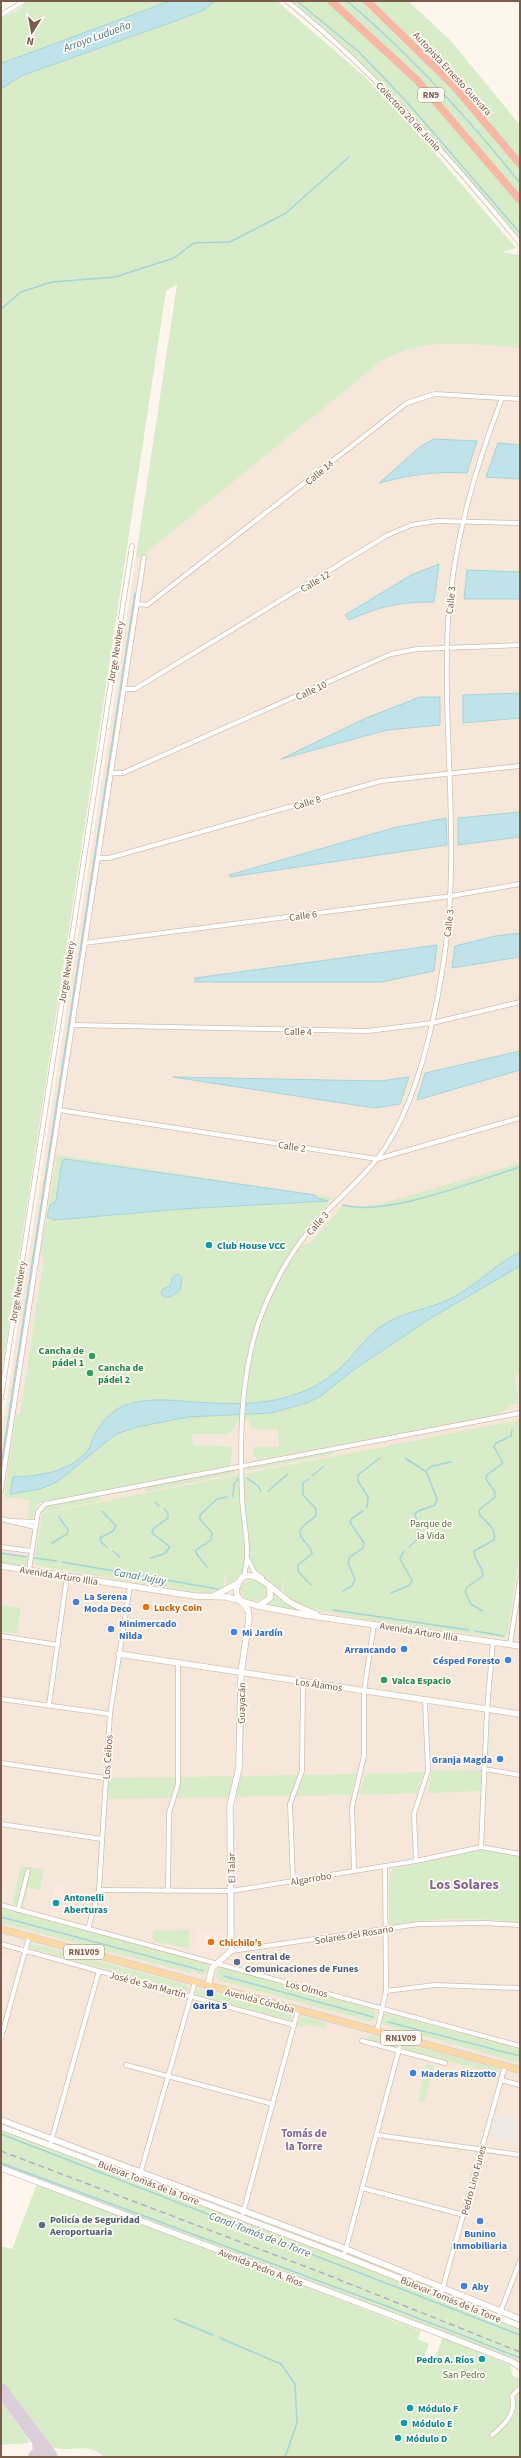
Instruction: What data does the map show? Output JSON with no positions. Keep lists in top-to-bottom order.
{
  "streets": {
    "highway": ["Autopista Ernesto Guevara", "RN9"],
    "main road": ["RN1V09", "Avenida Córdoba"],
    "street": [
      "Colectora 20 de Junio",
      "Calle 14",
      "Calle 12",
      "Calle 3",
      "Jorge Newbery",
      "Calle 10",
      "Calle 8",
      "Calle 6",
      "Calle 4",
      "Calle 2",
      "Avenida Arturo Illia",
      "Los Álamos",
      "Guayacán",
      "Los Ceibos",
      "El Talar",
      "Algarrobo",
      "Solares del Rosario",
      "José de San Martín",
      "Los Olmos",
      "Pedro Lino Funes",
      "Bulevar Tomás de la Torre",
      "Avenida Pedro A. Ríos"
    ]
  },
  "crossings": [
    ["Calle 14", "Calle 3"],
    ["Calle 12", "Calle 3"],
    ["Calle 3", "Calle 10"],
    ["Calle 3", "Calle 8"],
    ["Calle 3", "Calle 6"],
    ["Calle 3", "Calle 4"],
    ["Calle 3", "Calle 2"],
    ["Avenida Arturo Illia", "Guayacán"],
    ["Avenida Arturo Illia", "Los Ceibos"],
    ["Los Álamos", "Guayacán"],
    ["Los Álamos", "Los Ceibos"],
    ["Guayacán", "El Talar"],
    ["Los Ceibos", "Algarrobo"],
    ["Los Ceibos", "Los Olmos"],
    ["El Talar", "Algarrobo"],
    ["El Talar", "Solares del Rosario"],
    ["Avenida Córdoba", "Pedro Lino Funes"],
    ["Pedro Lino Funes", "Bulevar Tomás de la Torre"]
  ],
  "districts": ["Los Solares", "Tomás de la Torre"],
  "water": ["Arroyo Ludueña", "Canal Jujuy", "Canal Tomás de la Torre"],
  "parks": ["Parque de la Vida", "San Pedro"],
  "places": {
    "other": [
      "Club House VCC",
      "Cancha de pádel 1",
      "Cancha de pádel 2",
      "La Serena Moda Deco",
      "Lucky Coin",
      "Minimercado Nilda",
      "Mi Jardín",
      "Arrancando",
      "Césped Foresto",
      "Valca Espacio",
      "Granja Magda",
      "Antonelli Aberturas",
      "Chichilo’s",
      "Central de Comunicaciones de Funes",
      "Maderas Rizzotto",
      "Bunino Inmobiliaria",
      "Policía de Seguridad Aeroportuaria",
      "Aby",
      "Pedro A. Ríos",
      "Módulo F",
      "Módulo E",
      "Módulo D"
    ],
    "transit": ["Garita 5"]
  },
  "north": "bottom"
}
